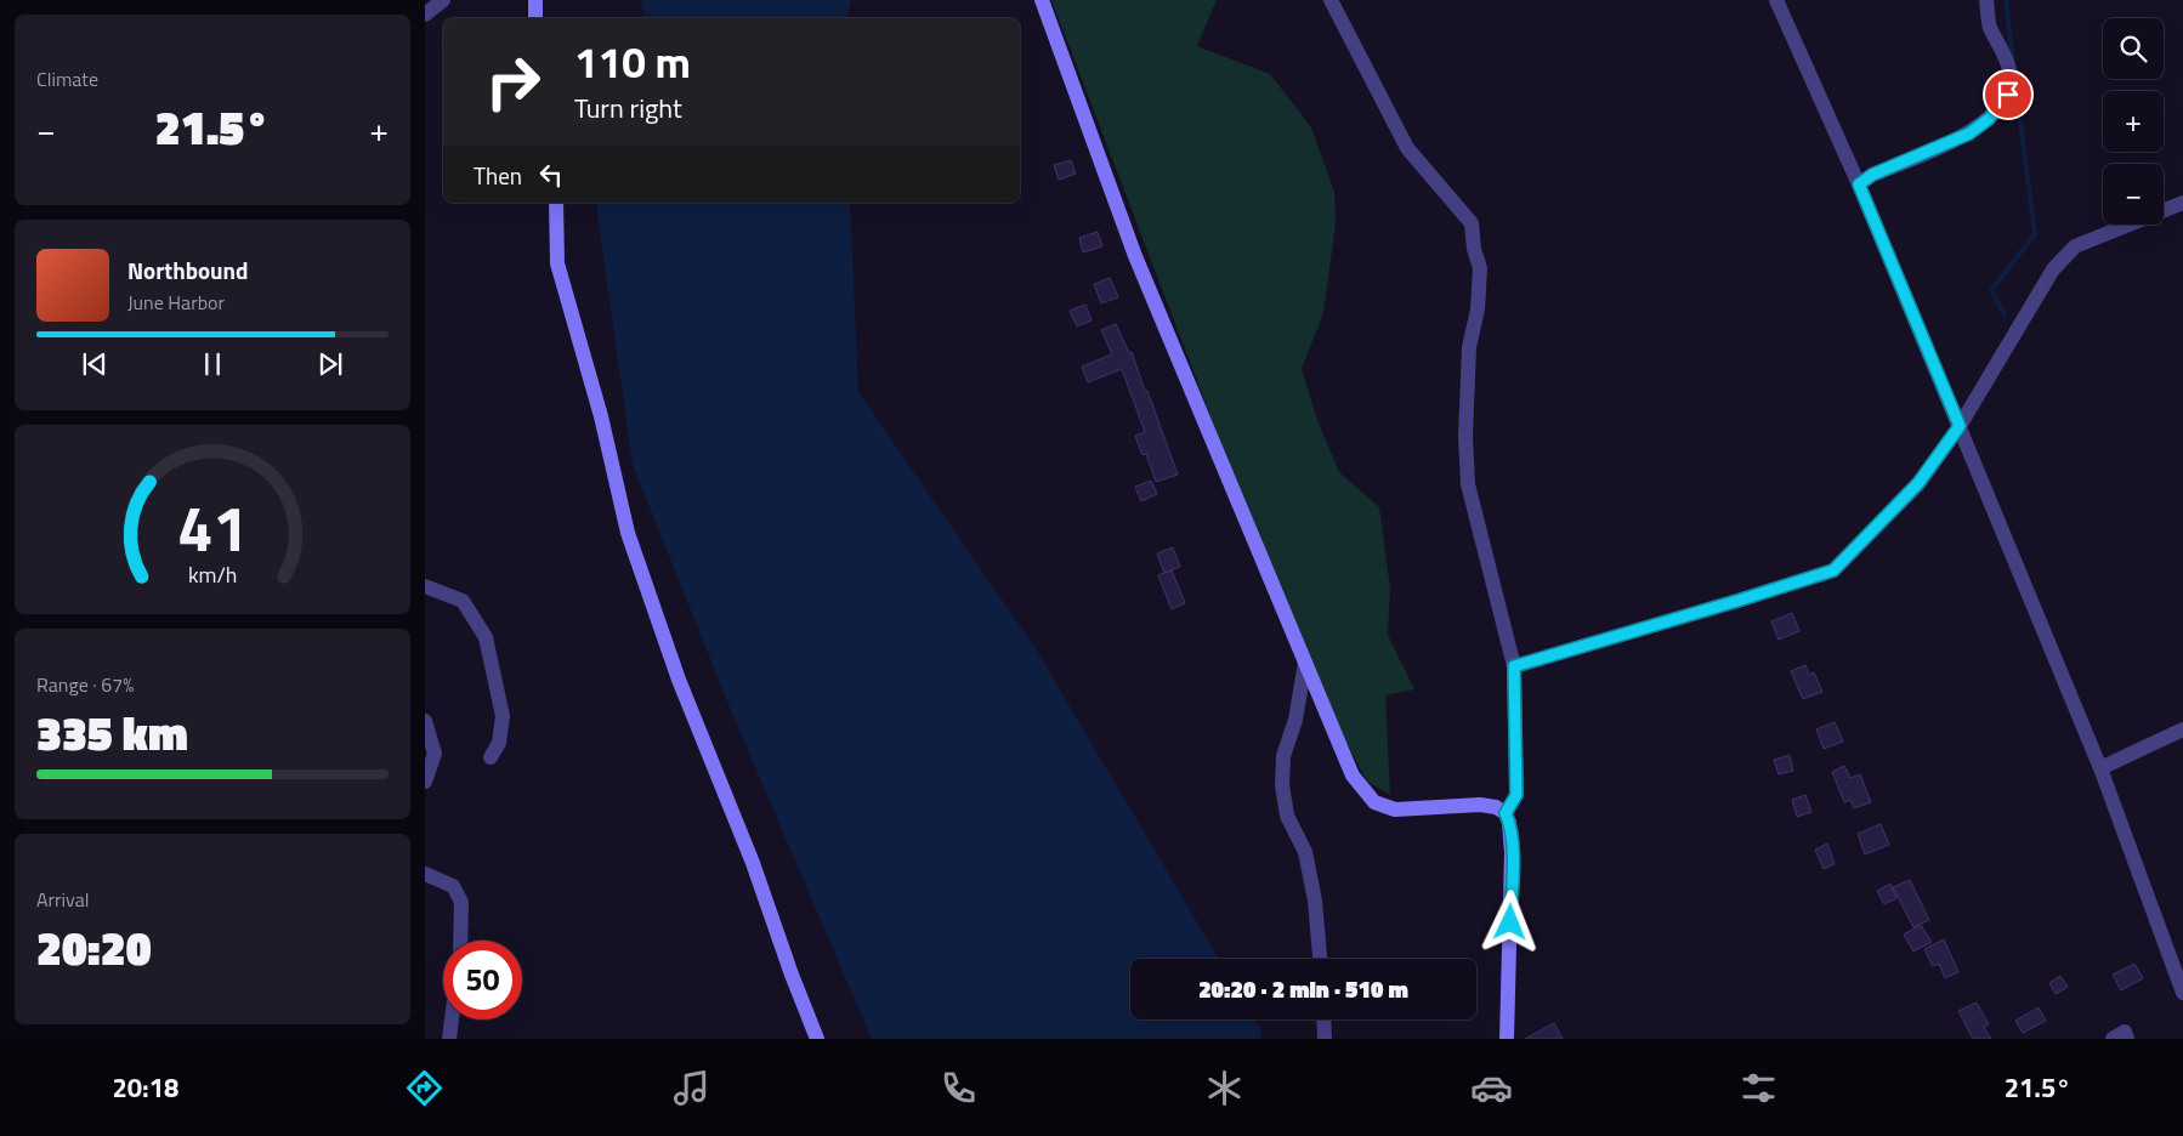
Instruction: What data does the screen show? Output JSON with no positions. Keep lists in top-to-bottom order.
{
  "page": {
    "tile": [
      "Climate",
      ["Range · 67%", "335 km"],
      ["Arrival", "20:20"]
    ],
    "map_buttons": ["+", "−"],
    "turn": ["110 m", "Turn right"],
    "heat": ["−", "21.5°", "+"],
    "then": "Then",
    "song": ["Northbound", "June Harbor"],
    "limit": "50",
    "trip": "20:20 · 2 min · 510 m",
    "tabs": ["20:18", "21.5°"],
    "gauge": ["41", "km/h"]
  }
}
